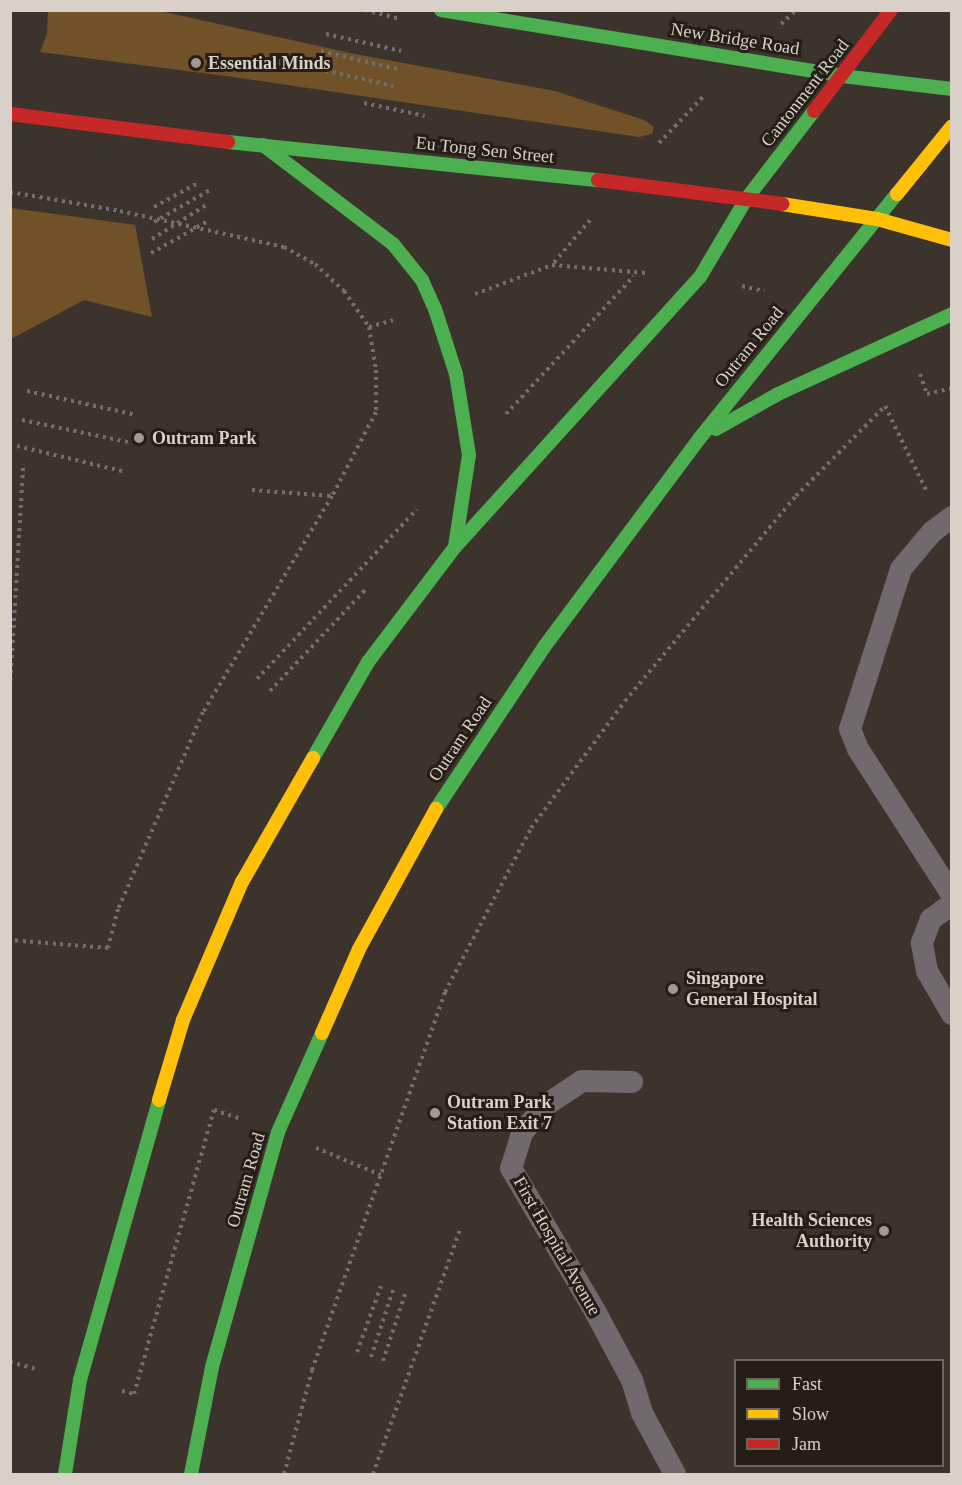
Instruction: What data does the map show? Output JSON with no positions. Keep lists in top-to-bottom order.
{
  "streets": {
    "main road": [
      "New Bridge Road",
      "Cantonment Road",
      "Eu Tong Sen Street",
      "Outram Road"
    ],
    "lane": ["First Hospital Avenue"]
  },
  "crossings": [
    ["New Bridge Road", "Cantonment Road"],
    ["Cantonment Road", "Eu Tong Sen Street"],
    ["Eu Tong Sen Street", "Outram Road"]
  ],
  "places": [
    "Essential Minds",
    "Outram Park",
    "Singapore General Hospital",
    "Outram Park Station Exit 7",
    "Health Sciences Authority"
  ],
  "legend": ["Fast", "Slow", "Jam"]
}
